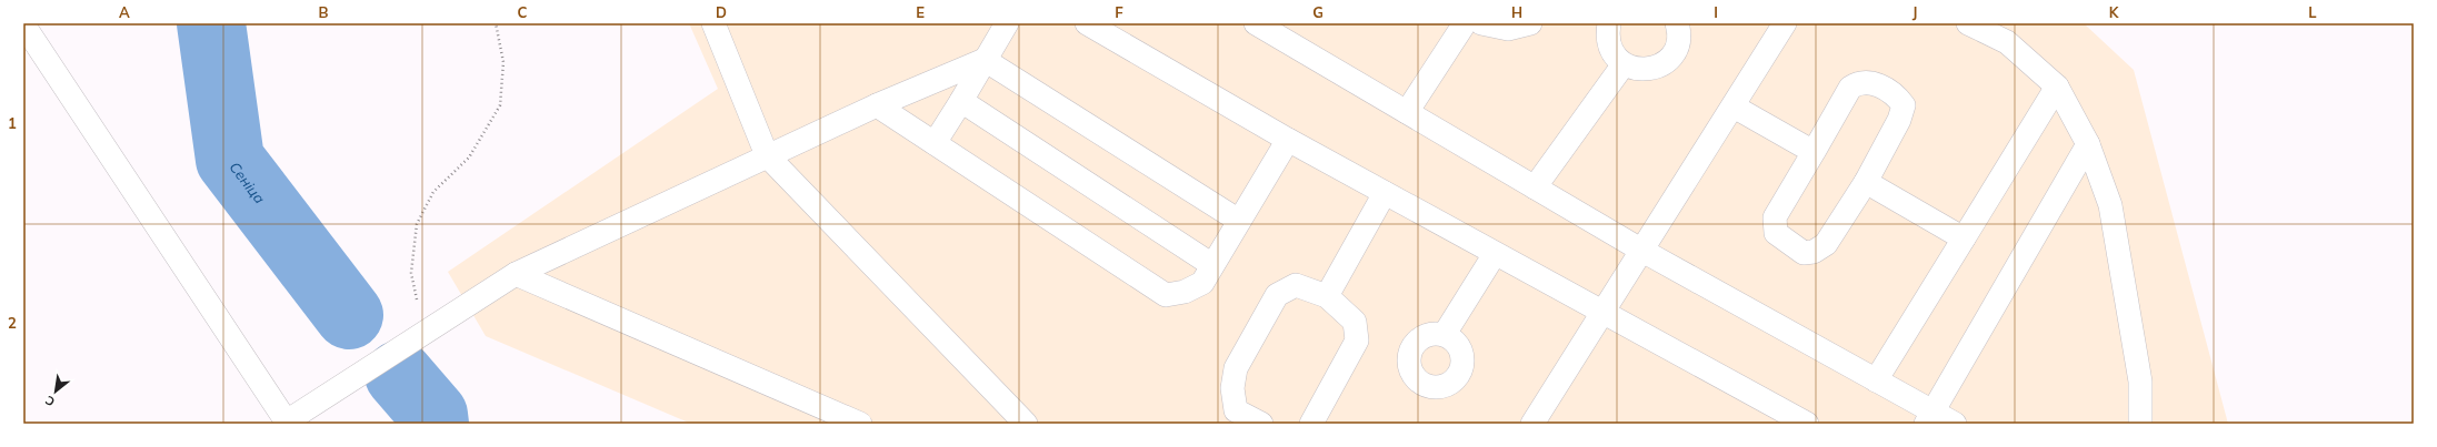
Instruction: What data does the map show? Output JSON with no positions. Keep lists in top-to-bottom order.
{
  "water": ["Сеніца"],
  "north": "bottom left",
  "grid": {
    "columns": [
      "A",
      "B",
      "C",
      "D",
      "E",
      "F",
      "G",
      "H",
      "I",
      "J",
      "K",
      "L"
    ],
    "rows": ["1", "2"]
  }
}
